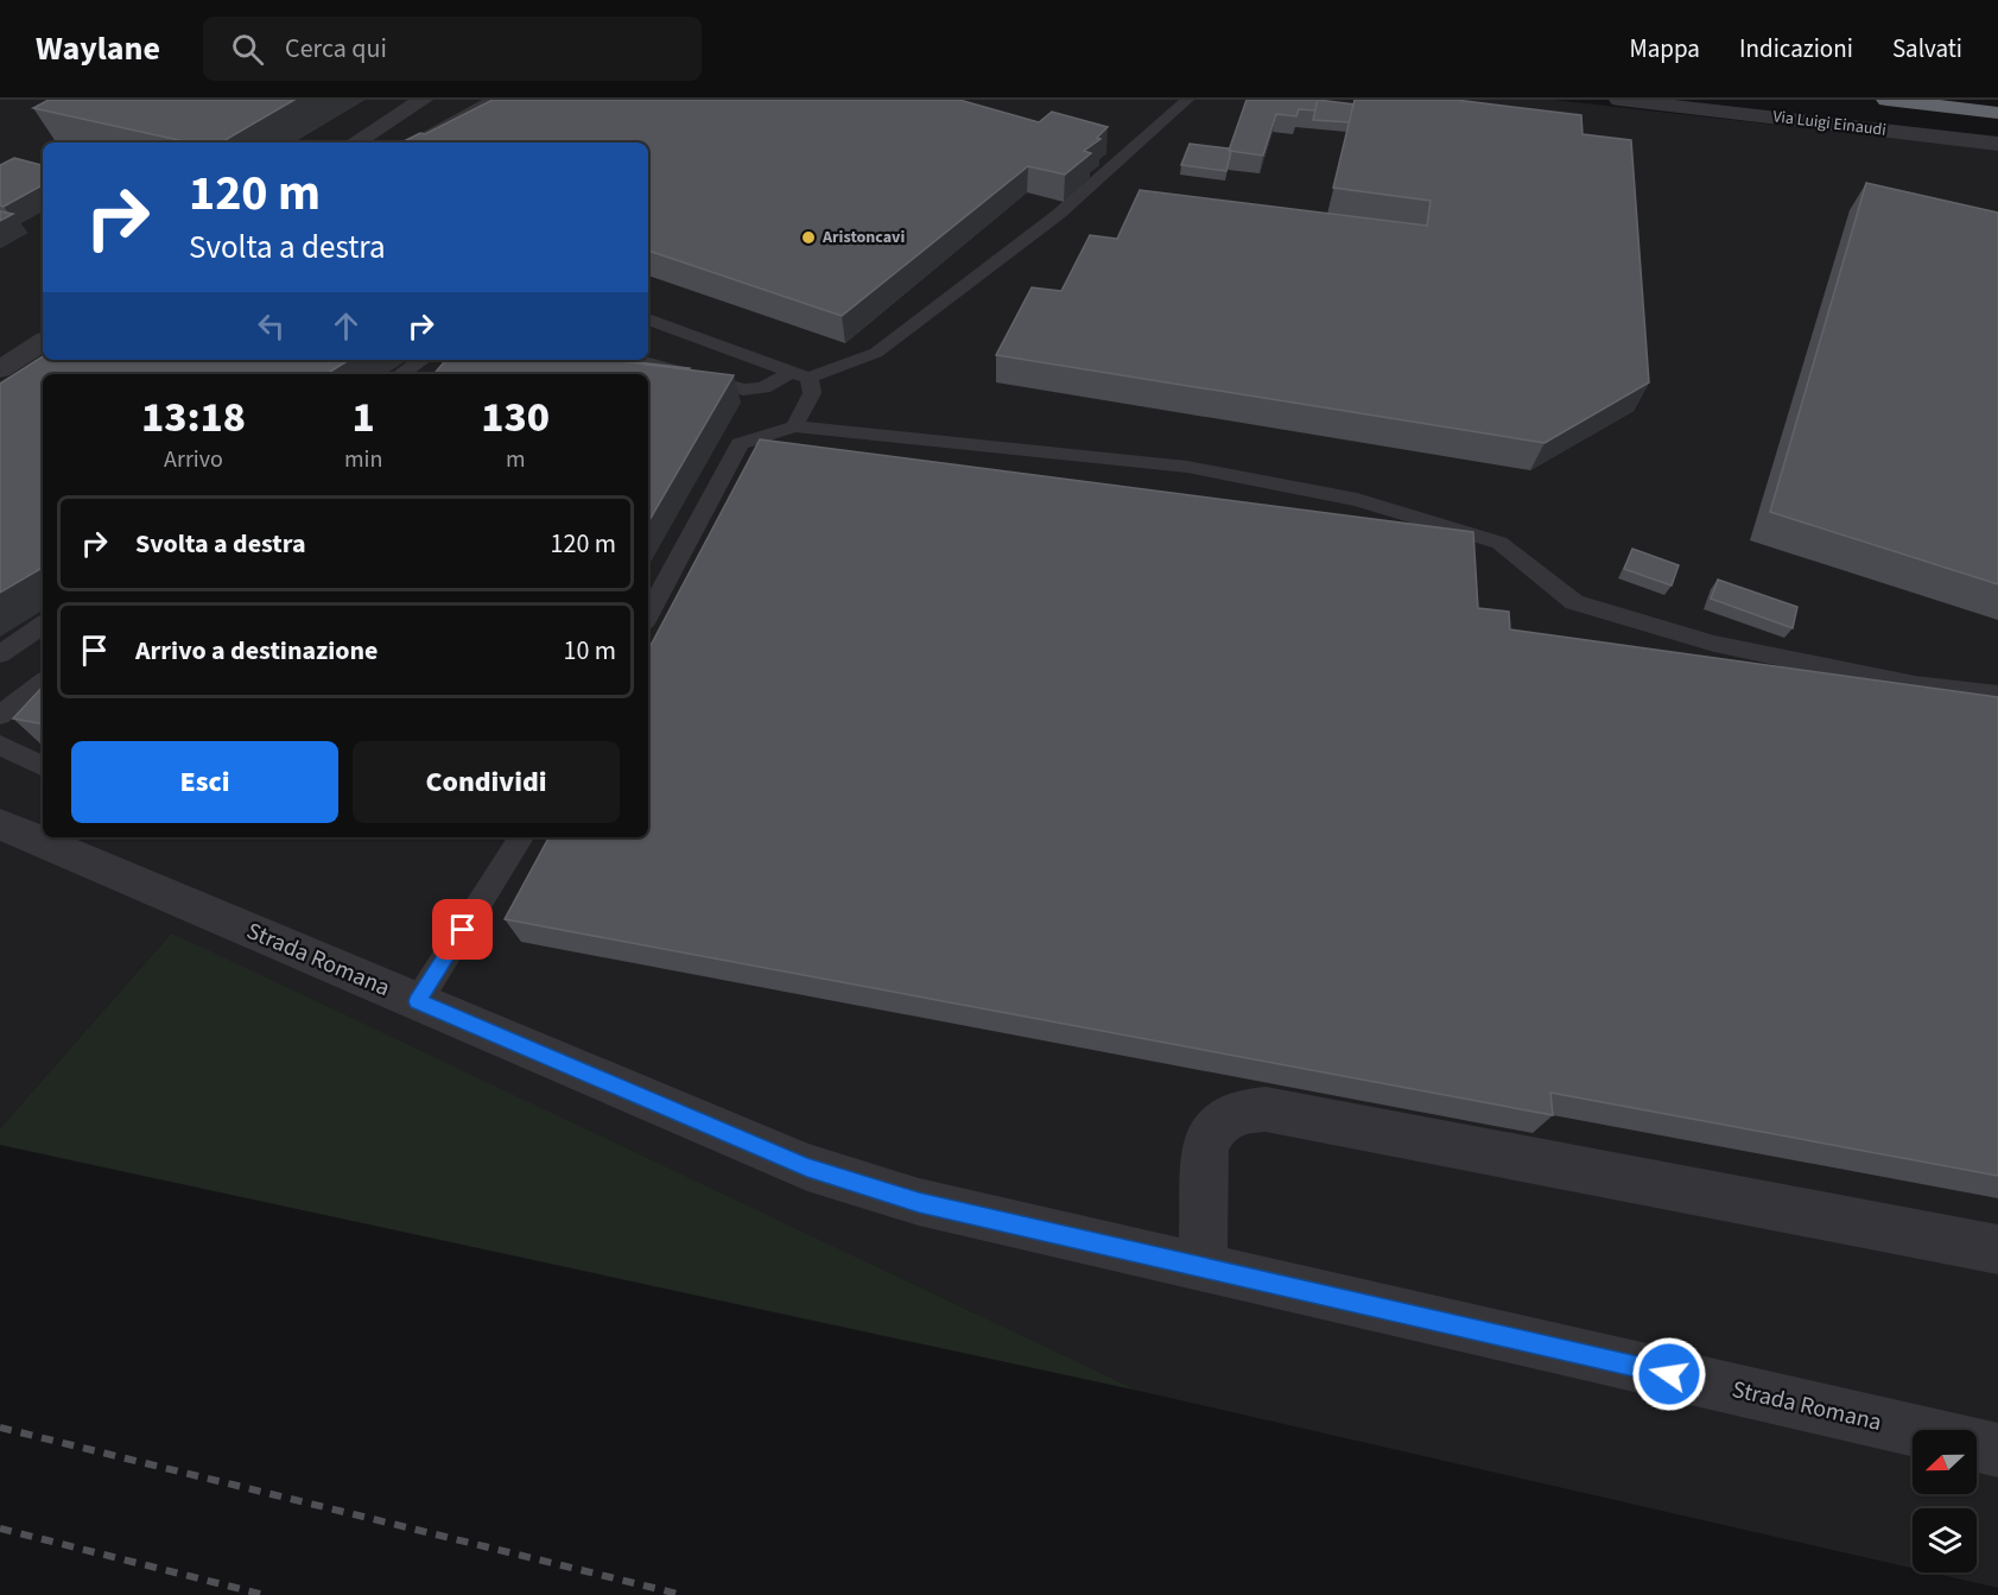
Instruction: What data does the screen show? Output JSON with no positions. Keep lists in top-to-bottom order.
{
  "streets": {
    "street": ["Via Luigi Einaudi", "Strada Romana"]
  },
  "places": ["Aristoncavi"],
  "north": "left",
  "page": {
    "header": "Waylane",
    "search": "Cerca qui",
    "nav": ["Mappa", "Indicazioni", "Salvati"],
    "turn": ["120 m", "Svolta a destra"],
    "eta": [
      "13:18",
      "Arrivo",
      "1",
      "min",
      "130",
      "m"
    ],
    "list": [
      {
        "name": "Svolta a destra",
        "value": "120 m"
      },
      {
        "name": "Arrivo a destinazione",
        "value": "10 m"
      }
    ],
    "buttons": ["Esci", "Condividi"]
  }
}
